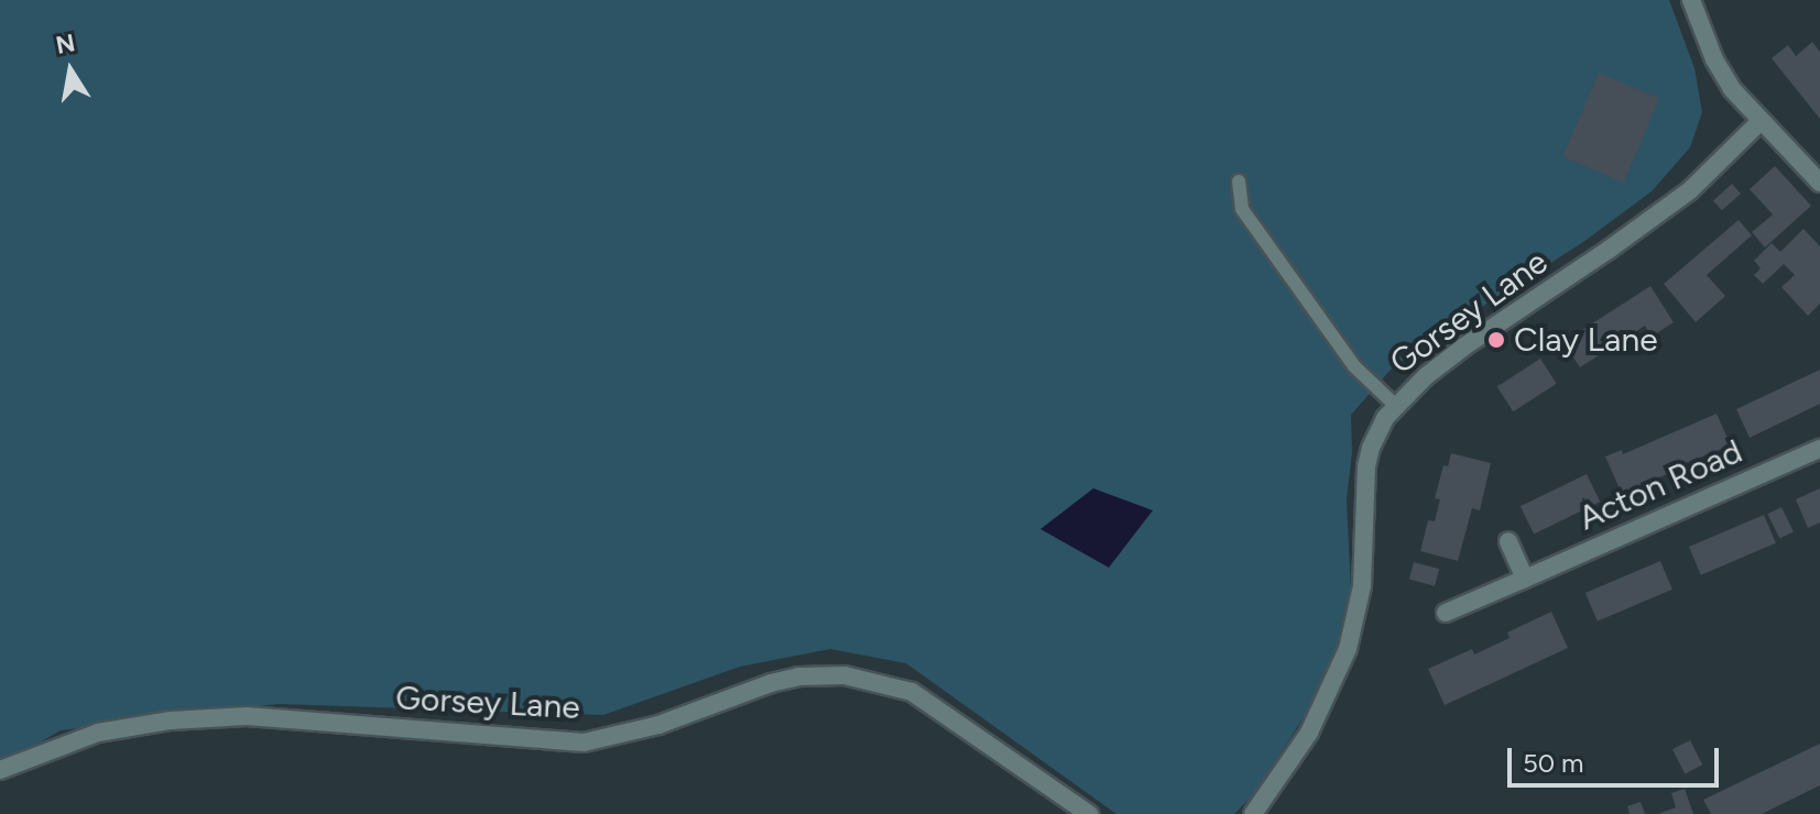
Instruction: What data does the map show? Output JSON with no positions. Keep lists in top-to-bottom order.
{
  "streets": {
    "street": ["Gorsey Lane", "Acton Road"]
  },
  "places": ["Clay Lane"],
  "scale_bar": "50 m",
  "north": "top"
}
